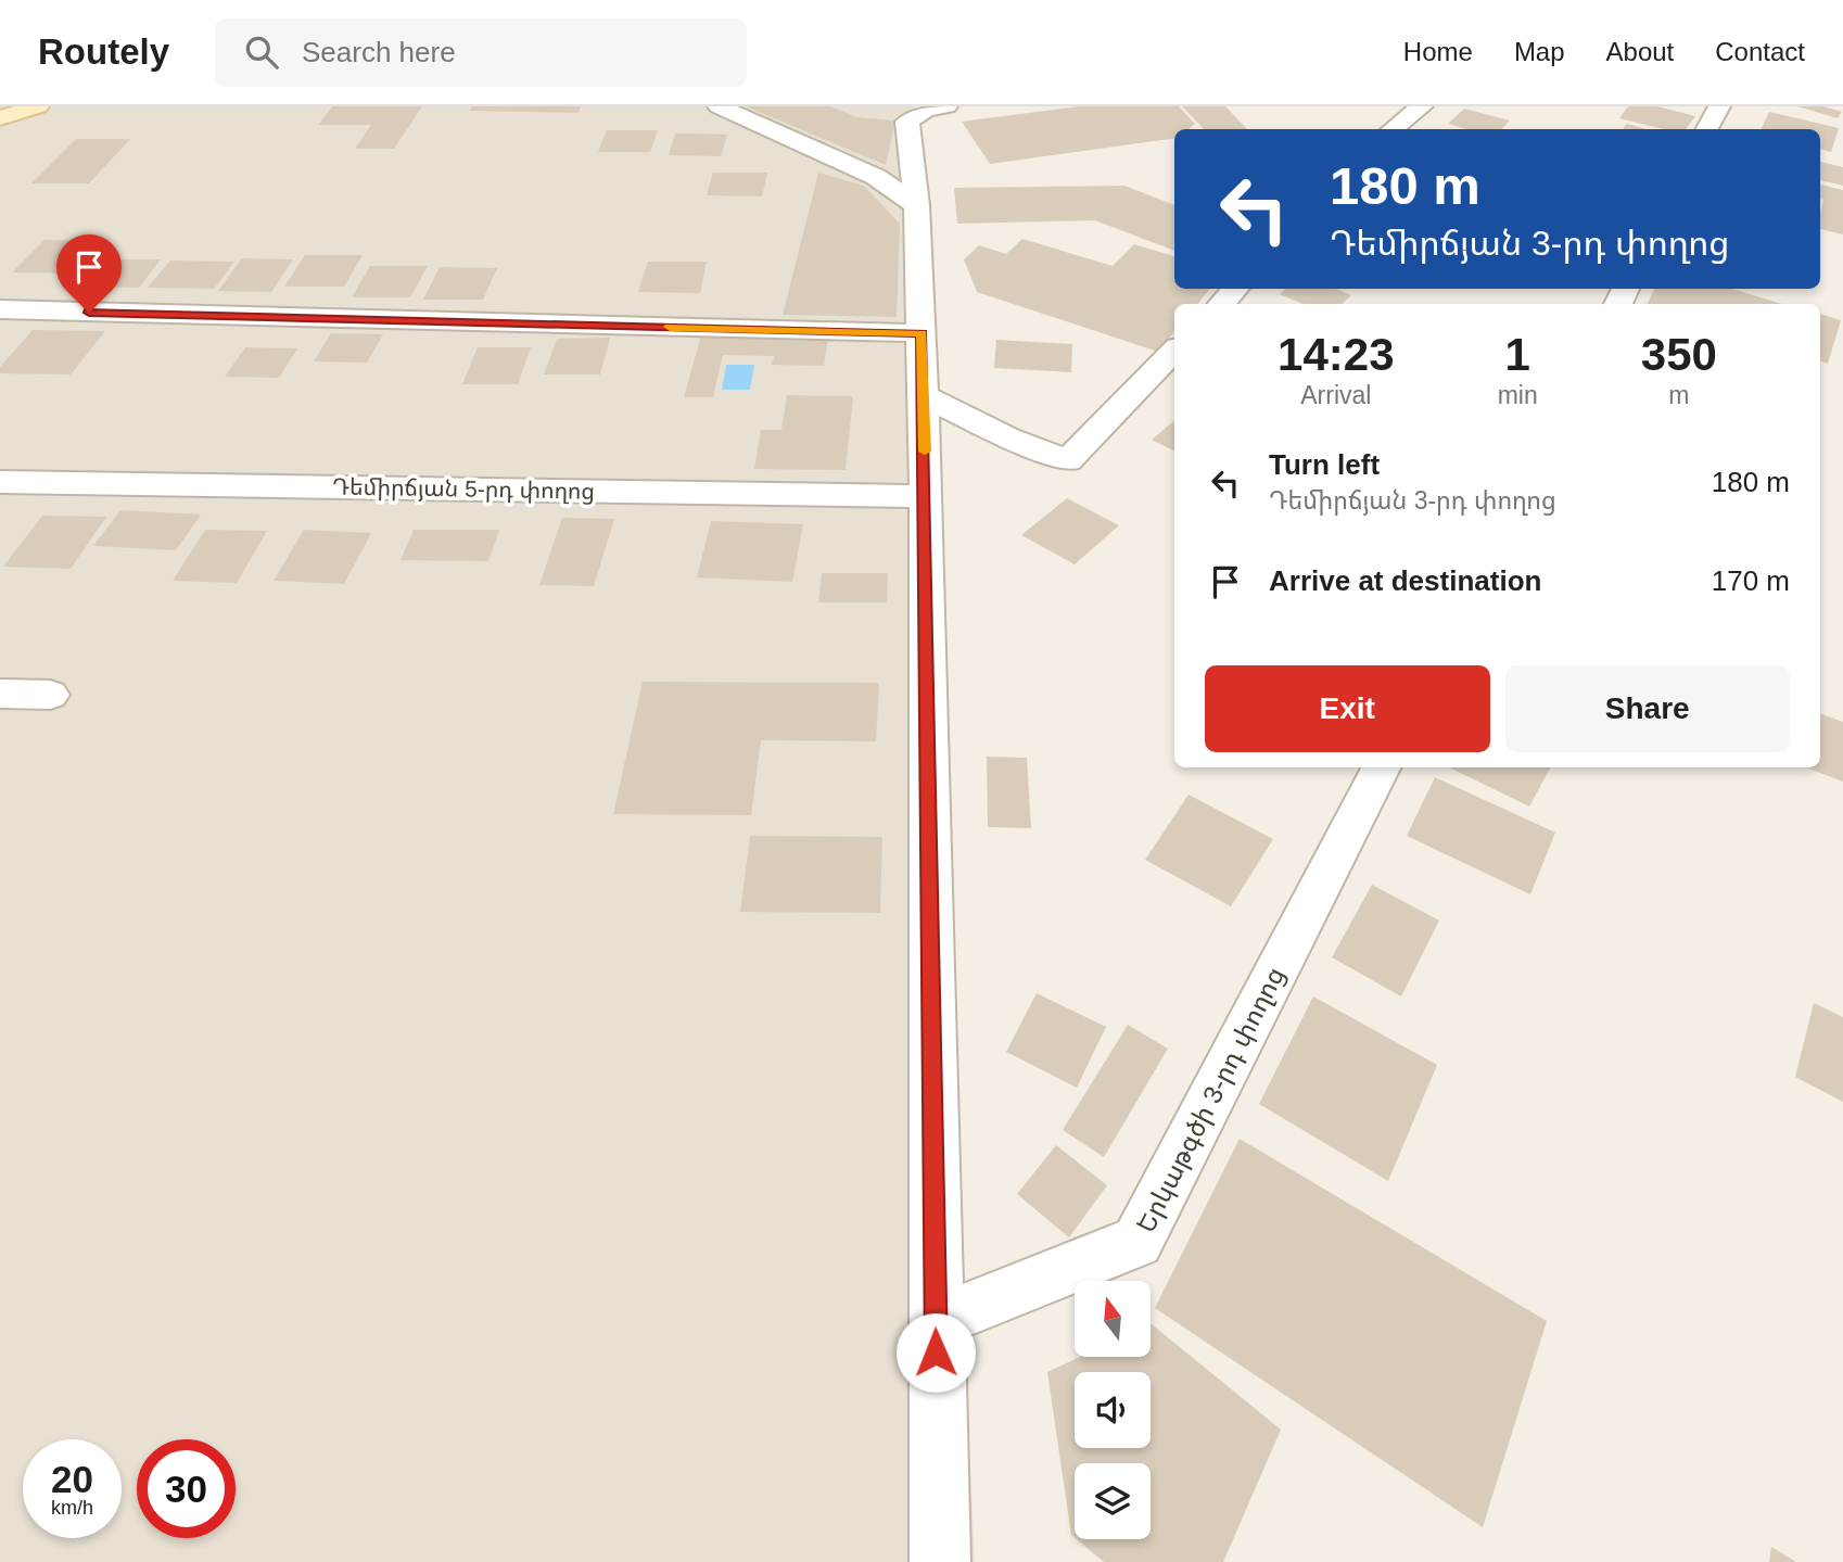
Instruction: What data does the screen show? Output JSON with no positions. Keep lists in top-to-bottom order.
{
  "streets": {
    "street": ["Դեմիրճյան 5-րդ փողոց", "Երկաթգծի 3-րդ փողոց"]
  },
  "north": "top",
  "page": {
    "header": "Routely",
    "search": "Search here",
    "nav": [
      "Home",
      "Map",
      "About",
      "Contact"
    ],
    "turn": ["180 m", "Դեմիրճյան 3-րդ փողոց"],
    "eta": [
      "14:23",
      "Arrival",
      "1",
      "min",
      "350",
      "m"
    ],
    "list": [
      {
        "name": "Turn left",
        "note": "Դեմիրճյան 3-րդ փողոց",
        "value": "180 m"
      },
      {
        "name": "Arrive at destination",
        "value": "170 m"
      }
    ],
    "buttons": ["Exit", "Share"],
    "speed": "20 km/h",
    "limit": "30"
  }
}
